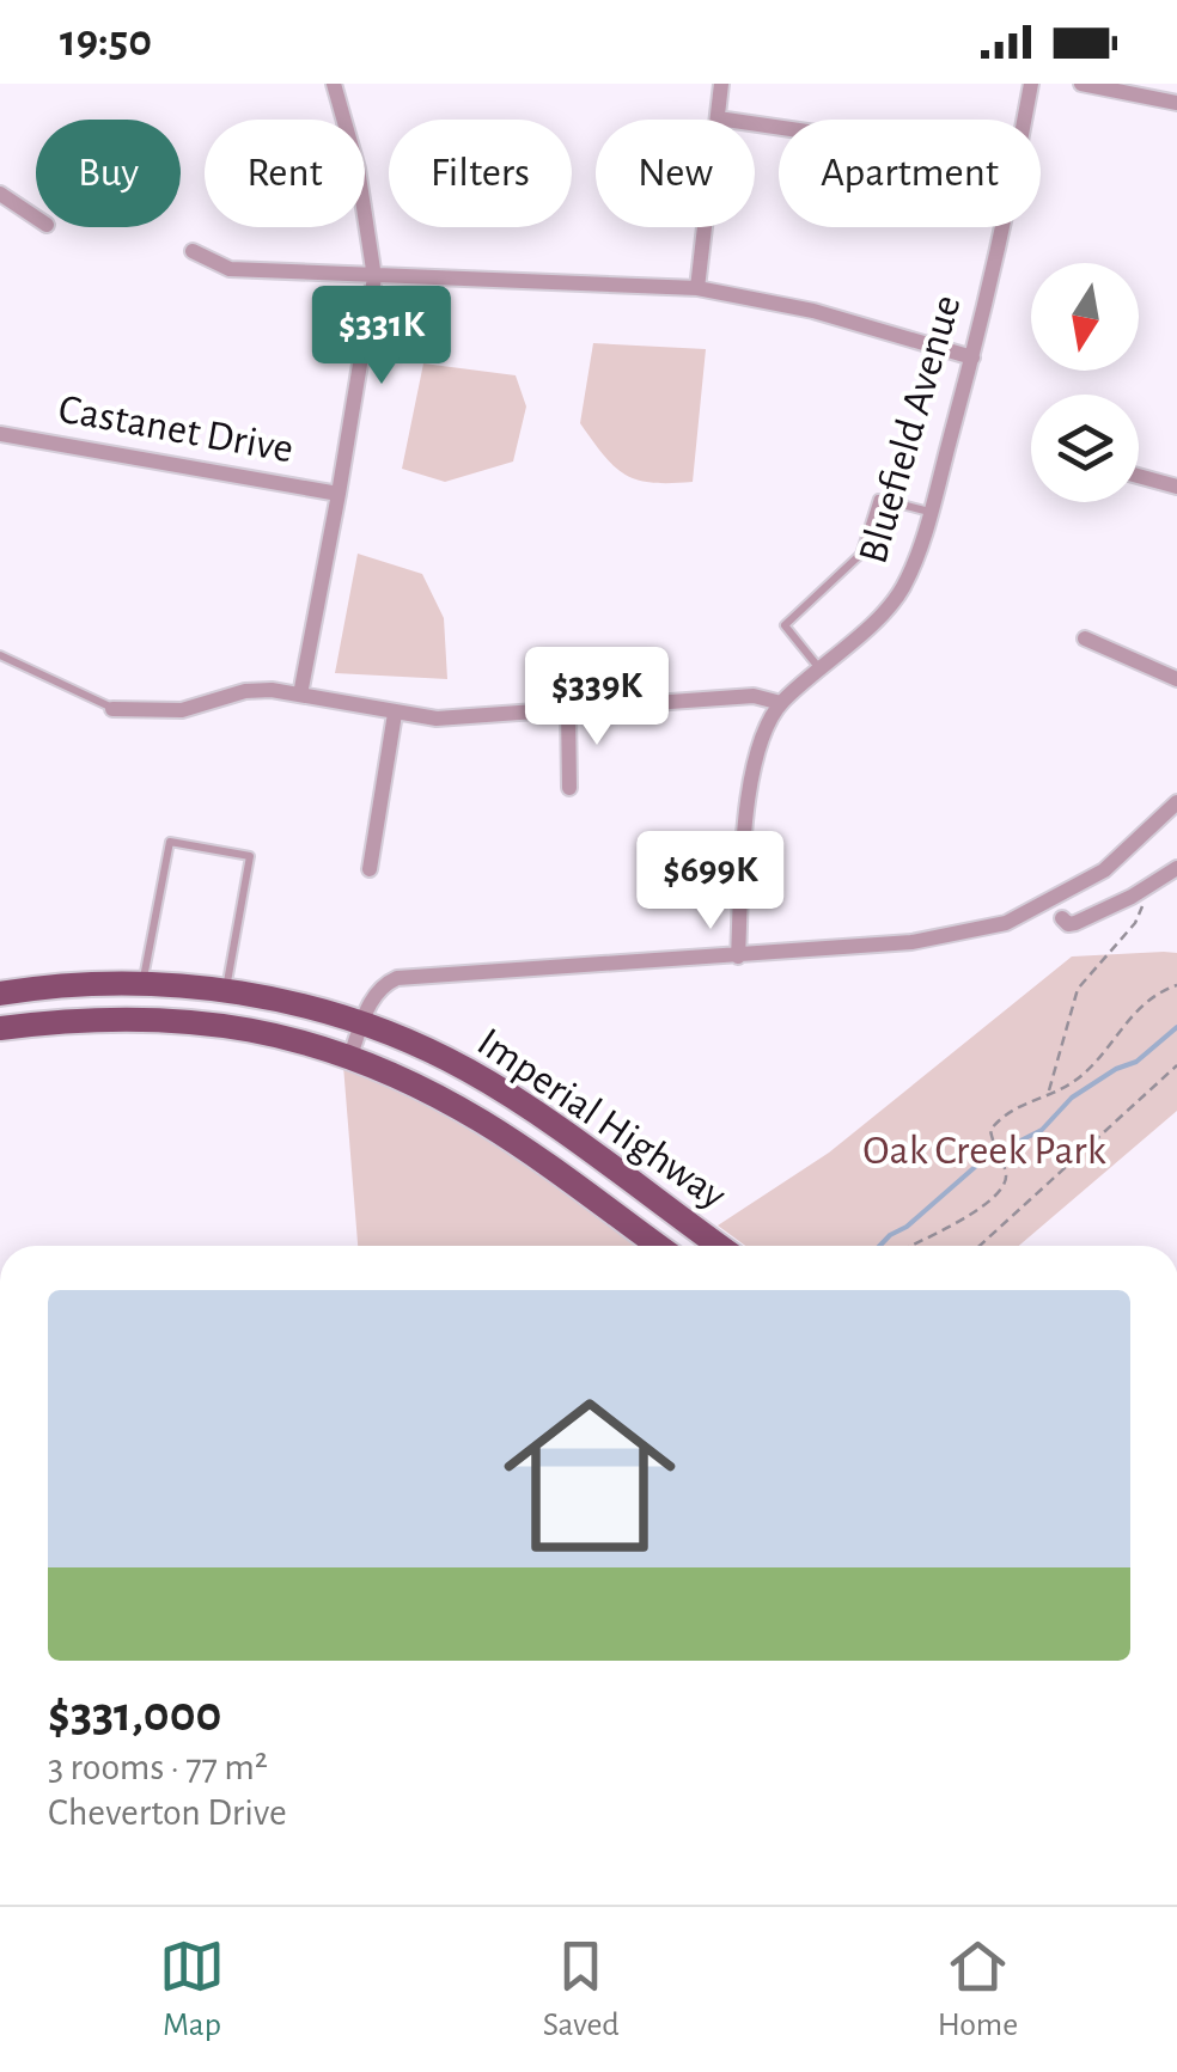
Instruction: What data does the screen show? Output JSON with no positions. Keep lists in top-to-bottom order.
{
  "streets": {
    "main road": ["Imperial Highway"],
    "street": ["Castanet Drive", "Bluefield Avenue"]
  },
  "parks": ["Oak Creek Park"],
  "north": "bottom",
  "page": {
    "status": "19:50",
    "chip": [
      "Buy",
      "Rent",
      "Filters",
      "New",
      "Apartment"
    ],
    "price": ["$331K", "$339K", "$699K"],
    "list": [
      {
        "name": "$331,000",
        "note": "3 rooms · 77 m² · Cheverton Drive"
      }
    ],
    "tabs": ["Map", "Saved", "Home"]
  }
}
